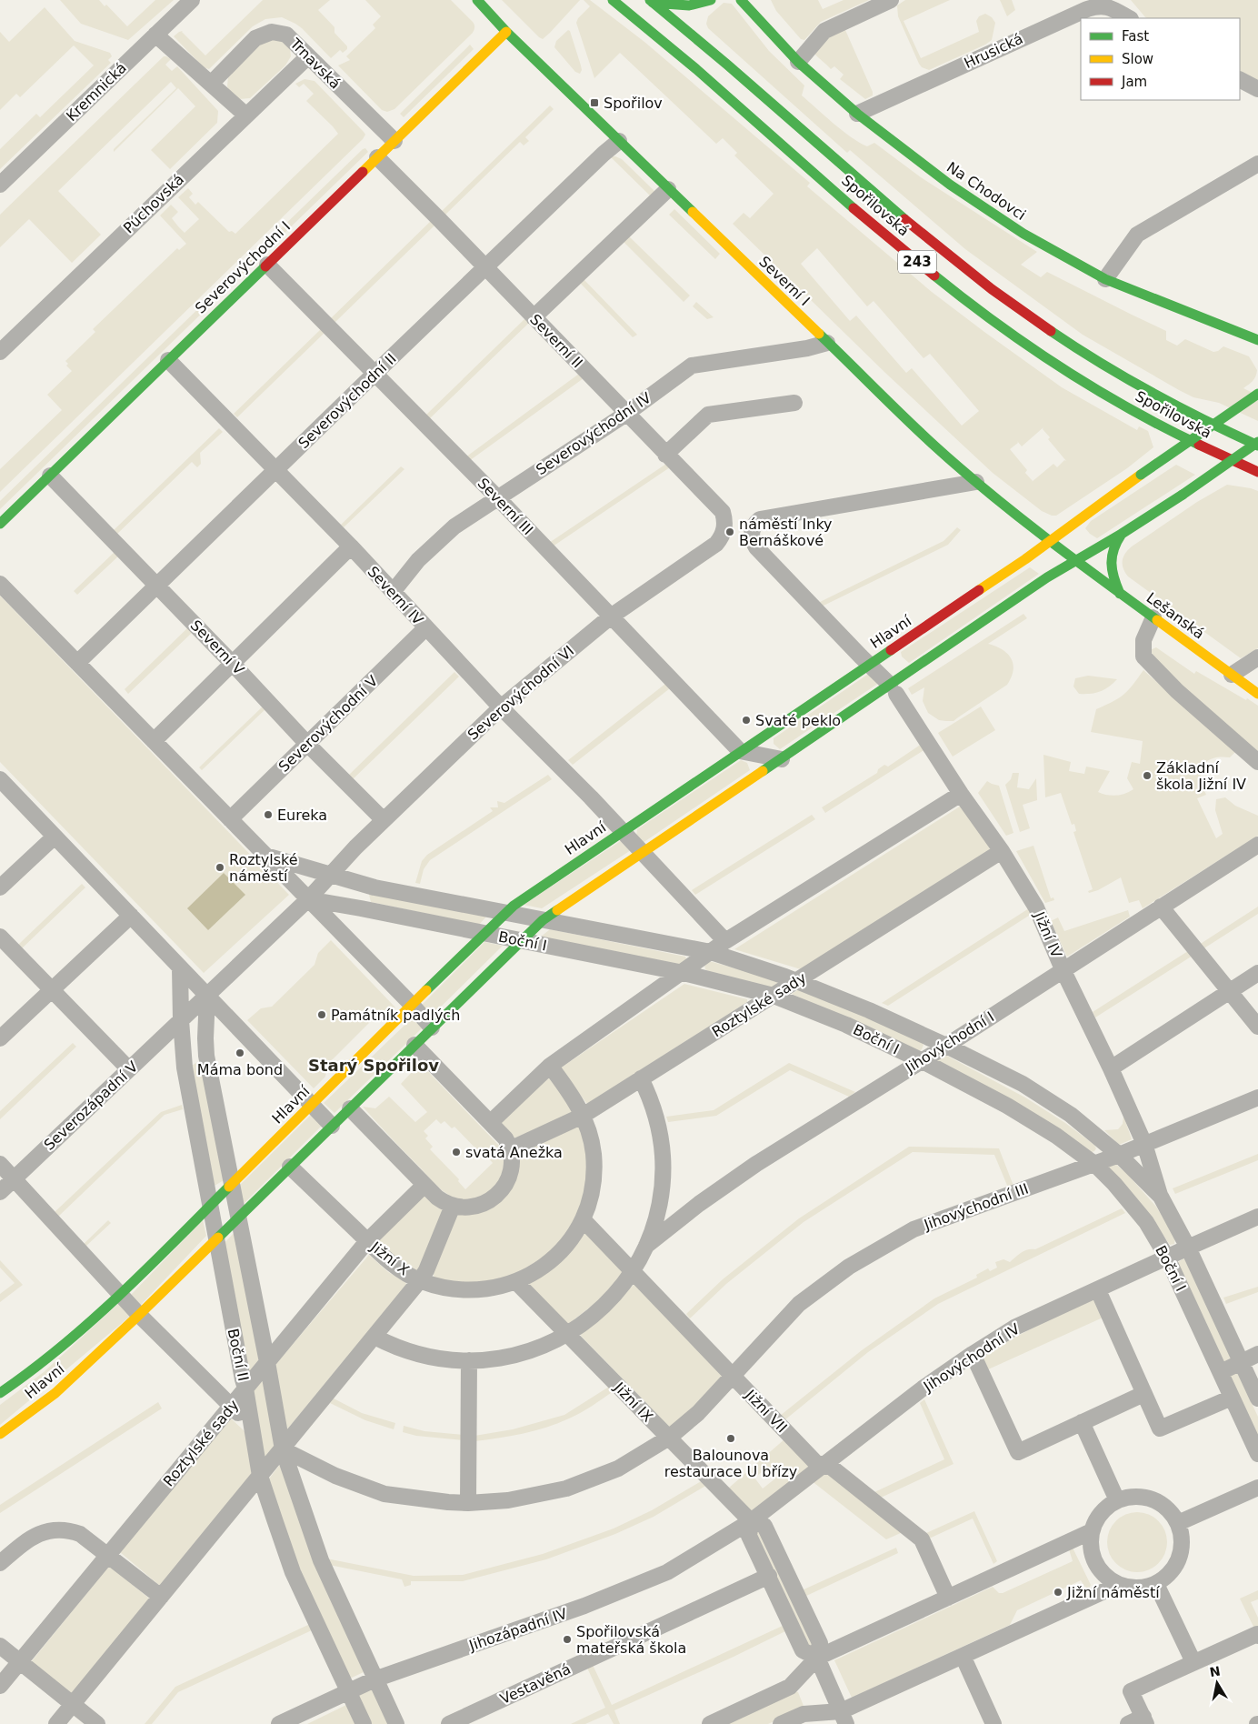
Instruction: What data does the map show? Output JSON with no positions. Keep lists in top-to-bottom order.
{
  "streets": {
    "main road": [
      "Na Chodovci",
      "Spořilovská",
      "243",
      "Severovýchodní I",
      "Severní I",
      "Lešanská",
      "Hlavní"
    ],
    "street": [
      "Hrusická",
      "Trnavská",
      "Kremnická",
      "Púchovská",
      "Severní II",
      "Severovýchodní II",
      "Severovýchodní IV",
      "Severní III",
      "Severní IV",
      "Severní V",
      "Severovýchodní VI",
      "Severovýchodní V",
      "Jižní IV",
      "Boční I",
      "Roztylské sady",
      "Jihovýchodní I",
      "Severozápadní V",
      "Jihovýchodní III",
      "Jižní X",
      "Boční II",
      "Jihovýchodní IV",
      "Jižní IX",
      "Jižní VII",
      "Jihozápadní IV",
      "Vestavěná"
    ]
  },
  "crossings": [
    ["Hrusická", "Na Chodovci"],
    ["Trnavská", "Púchovská"],
    ["Trnavská", "Severovýchodní I"],
    ["Severovýchodní I", "Severní I"],
    ["Severovýchodní I", "Severní II"],
    ["Severovýchodní I", "Severní III"],
    ["Severovýchodní I", "Severní IV"],
    ["Severovýchodní I", "Severní V"],
    ["Severní I", "Severovýchodní II"],
    ["Severní I", "Severovýchodní IV"],
    ["Severní I", "Lešanská"],
    ["Severní I", "Hlavní"],
    ["Severní II", "Severovýchodní II"],
    ["Severní II", "Severovýchodní IV"],
    ["Severní II", "Severovýchodní VI"],
    ["Severovýchodní II", "Severní III"],
    ["Severovýchodní II", "Severní IV"],
    ["Severovýchodní II", "Severní V"],
    ["Severovýchodní IV", "Severní III"],
    ["Severovýchodní IV", "Severní IV"],
    ["Severní III", "Hlavní"],
    ["Severní III", "Severovýchodní VI"],
    ["Severní IV", "Hlavní"],
    ["Severní IV", "Severovýchodní VI"],
    ["Severní IV", "Severovýchodní V"],
    ["Lešanská", "Hlavní"],
    ["Hlavní", "Jižní IV"],
    ["Hlavní", "Boční I"],
    ["Hlavní", "Jižní X"],
    ["Hlavní", "Boční II"],
    ["Severní V", "Severovýchodní VI"],
    ["Severní V", "Severovýchodní V"],
    ["Severovýchodní VI", "Boční I"],
    ["Jižní IV", "Boční I"],
    ["Jižní IV", "Roztylské sady"],
    ["Jižní IV", "Jihovýchodní I"],
    ["Jižní IV", "Jihovýchodní III"],
    ["Boční I", "Roztylské sady"],
    ["Boční I", "Jihovýchodní I"],
    ["Boční I", "Jihovýchodní III"],
    ["Boční I", "Jihovýchodní IV"],
    ["Roztylské sady", "Jižní X"],
    ["Roztylské sady", "Boční II"],
    ["Severozápadní V", "Boční II"],
    ["Jihovýchodní III", "Boční II"],
    ["Jihovýchodní III", "Jižní IX"],
    ["Jihovýchodní III", "Jižní VII"],
    ["Jižní X", "Jižní IX"],
    ["Jižní X", "Jižní VII"],
    ["Boční II", "Jihozápadní IV"],
    ["Jihovýchodní IV", "Jižní IX"],
    ["Jihovýchodní IV", "Jižní VII"],
    ["Jihovýchodní IV", "Jihozápadní IV"],
    ["Jižní IX", "Jihozápadní IV"],
    ["Jižní IX", "Vestavěná"]
  ],
  "districts": ["Starý Spořilov"],
  "places": {
    "transit": ["Spořilov"],
    "other": [
      "náměstí Inky Bernáškové",
      "Svaté peklo",
      "Základní škola Jižní IV",
      "Eureka",
      "Roztylské náměstí",
      "Památník padlých",
      "Máma bond",
      "svatá Anežka",
      "Balounova restaurace U břízy",
      "Jižní náměstí",
      "Spořilovská mateřská škola"
    ]
  },
  "legend": ["Fast", "Slow", "Jam"],
  "north": "top"
}
